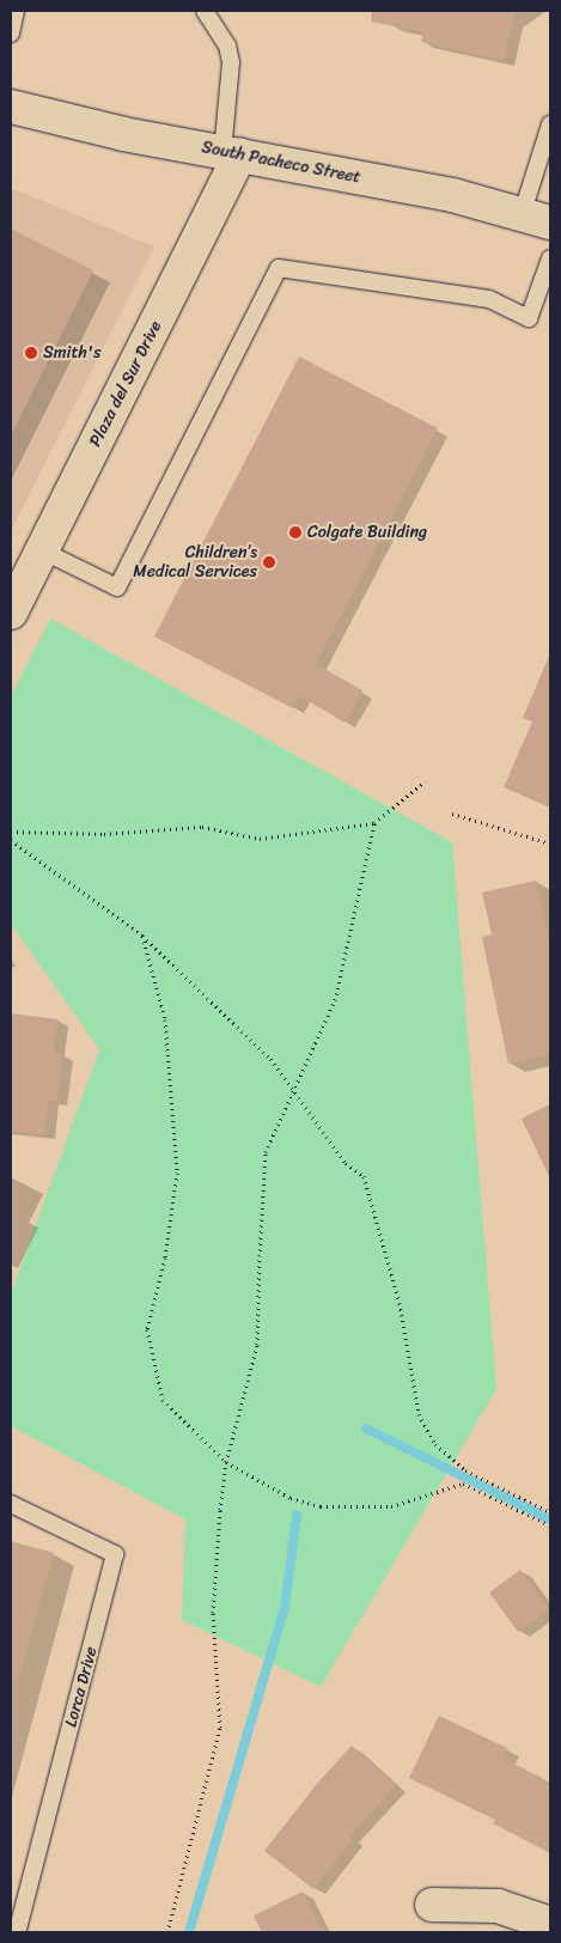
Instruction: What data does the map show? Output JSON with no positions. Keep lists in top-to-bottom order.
{
  "streets": {
    "street": ["South Pacheco Street", "Plaza del Sur Drive"],
    "lane": ["Lorca Drive"]
  },
  "crossings": [
    ["South Pacheco Street", "Plaza del Sur Drive"]
  ],
  "places": ["Smith's", "Colgate Building", "Children’s Medical Services"]
}
